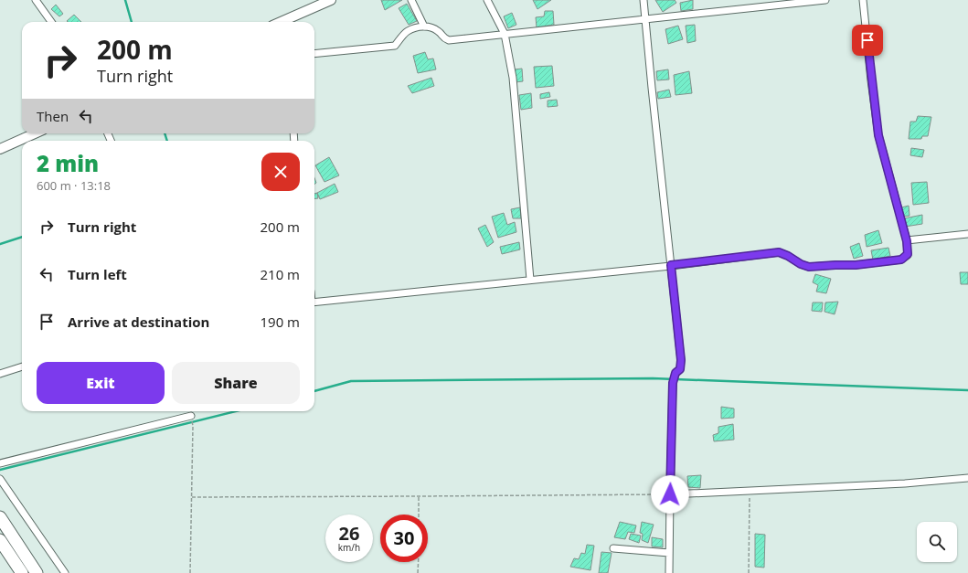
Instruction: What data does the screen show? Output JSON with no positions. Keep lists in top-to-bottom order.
{
  "page": {
    "turn": ["200 m", "Turn right"],
    "then": "Then",
    "heading": ["2 min", "600 m · 13:18"],
    "list": [
      {
        "name": "Turn right",
        "value": "200 m"
      },
      {
        "name": "Turn left",
        "value": "210 m"
      },
      {
        "name": "Arrive at destination",
        "value": "190 m"
      }
    ],
    "buttons": ["Exit", "Share"],
    "speed": "26 km/h",
    "limit": "30"
  }
}
